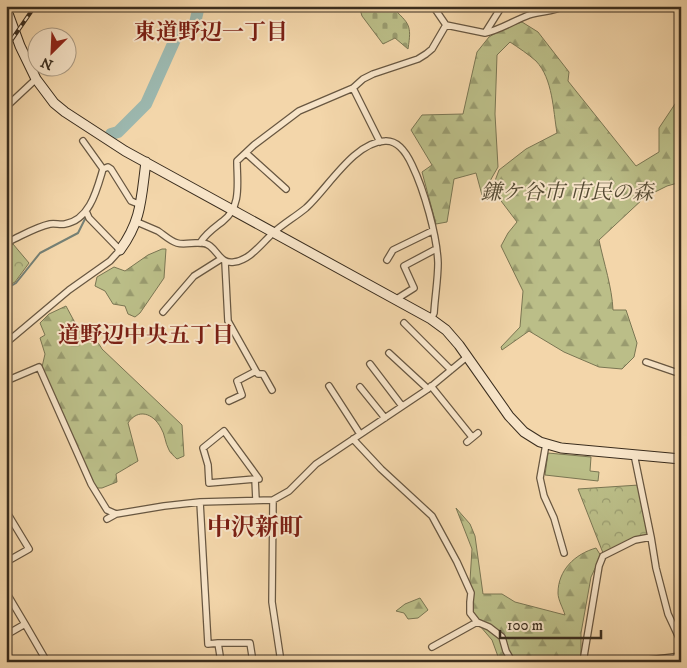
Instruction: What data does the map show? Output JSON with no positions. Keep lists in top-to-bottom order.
{
  "districts": ["東道野辺一丁目", "道野辺中央五丁目", "中沢新町"],
  "parks": ["鎌ケ谷市 市民の森"],
  "scale_bar": "100 m",
  "north": "bottom left"
}
